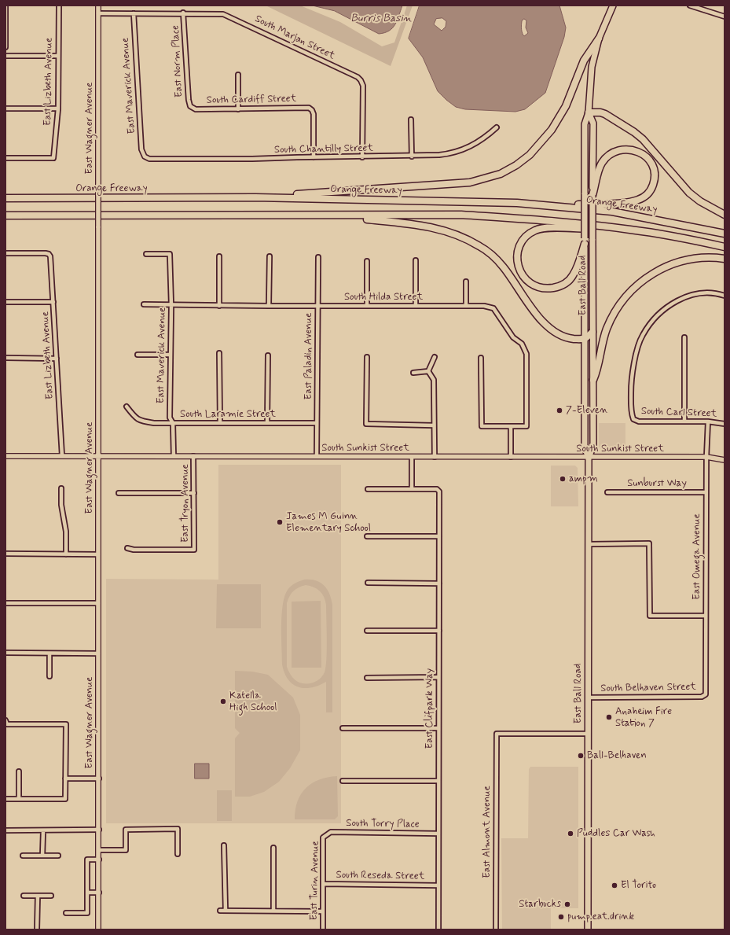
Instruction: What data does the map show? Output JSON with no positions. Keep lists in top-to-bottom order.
{
  "streets": {
    "highway": ["Orange Freeway"],
    "main road": ["East Ball Road"],
    "street": [
      "South Marjan Street",
      "East Norm Place",
      "East Lizbeth Avenue",
      "East Maverick Avenue",
      "South Cardiff Street",
      "East Wagner Avenue",
      "South Chantilly Street",
      "South Hilda Street",
      "East Paladin Avenue",
      "South Carl Street",
      "South Laramie Street",
      "South Sunkist Street",
      "Sunburst Way",
      "East Tryon Avenue",
      "East Omega Avenue",
      "South Belhaven Street",
      "East Clifpark Way",
      "South Torry Place",
      "East Almont Avenue",
      "South Reseda Street",
      "East Turin Avenue"
    ]
  },
  "crossings": [
    ["South Marjan Street", "East Norm Place"],
    ["South Marjan Street", "East Maverick Avenue"],
    ["South Marjan Street", "East Wagner Avenue"],
    ["South Marjan Street", "South Chantilly Street"],
    ["East Norm Place", "South Cardiff Street"],
    ["East Lizbeth Avenue", "South Sunkist Street"],
    ["East Maverick Avenue", "South Chantilly Street"],
    ["East Maverick Avenue", "South Hilda Street"],
    ["East Maverick Avenue", "South Laramie Street"],
    ["East Maverick Avenue", "South Sunkist Street"],
    ["South Cardiff Street", "South Chantilly Street"],
    ["East Wagner Avenue", "South Sunkist Street"],
    ["East Ball Road", "South Sunkist Street"],
    ["East Ball Road", "South Belhaven Street"],
    ["East Ball Road", "East Almont Avenue"],
    ["South Hilda Street", "East Paladin Avenue"],
    ["East Paladin Avenue", "South Laramie Street"],
    ["East Paladin Avenue", "South Sunkist Street"],
    ["South Carl Street", "East Omega Avenue"],
    ["South Sunkist Street", "East Tryon Avenue"],
    ["South Sunkist Street", "East Omega Avenue"],
    ["Sunburst Way", "East Omega Avenue"],
    ["East Omega Avenue", "South Belhaven Street"],
    ["East Clifpark Way", "South Torry Place"],
    ["East Clifpark Way", "South Reseda Street"],
    ["South Torry Place", "East Turin Avenue"],
    ["South Reseda Street", "East Turin Avenue"]
  ],
  "water": ["Burris Basin"],
  "places": [
    "7-Eleven",
    "ampm",
    "James M Guinn Elementary School",
    "Katella High School",
    "Anaheim Fire Station 7",
    "Ball-Belhaven",
    "Puddles Car Wash",
    "El Torito",
    "Starbucks",
    "pump.eat.drink"
  ]
}
